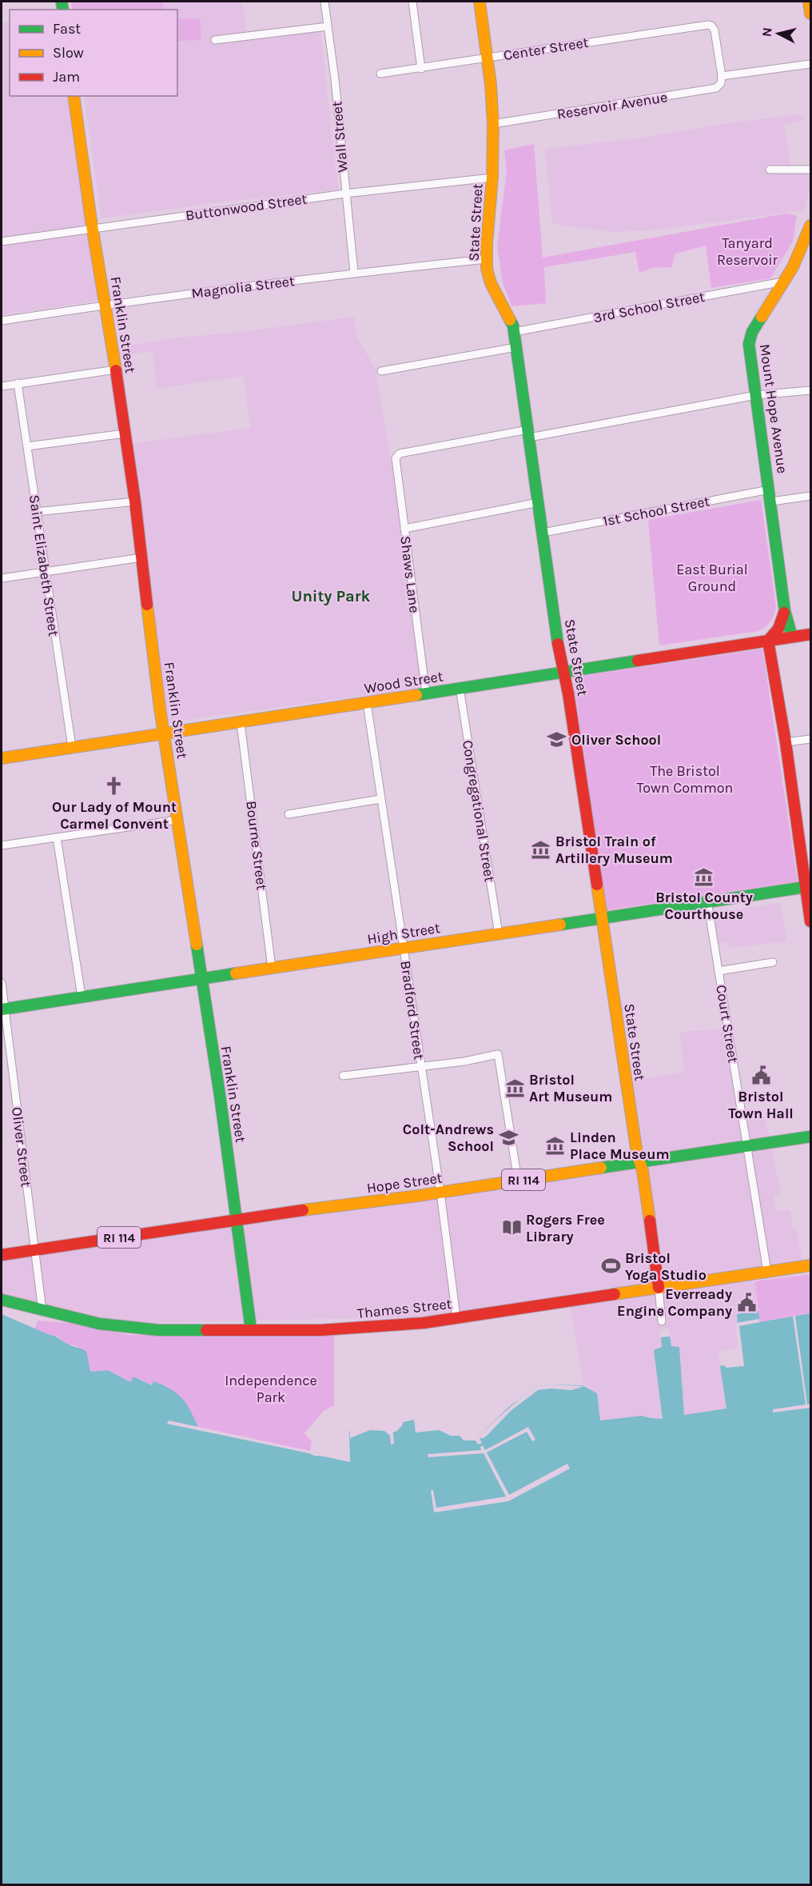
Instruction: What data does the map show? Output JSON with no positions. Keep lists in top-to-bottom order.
{
  "streets": {
    "street": [
      "Center Street",
      "Reservoir Avenue",
      "Wall Street",
      "Buttonwood Street",
      "State Street",
      "Magnolia Street",
      "3rd School Street",
      "Franklin Street",
      "Mount Hope Avenue",
      "1st School Street",
      "Saint Elizabeth Street",
      "Shaws Lane",
      "Wood Street",
      "Congregational Street",
      "Bourne Street",
      "High Street",
      "Bradford Street",
      "Court Street",
      "Oliver Street",
      "RI 114",
      "Hope Street",
      "Thames Street"
    ]
  },
  "crossings": [
    ["Center Street", "Reservoir Avenue"],
    ["Center Street", "State Street"],
    ["Reservoir Avenue", "State Street"],
    ["Wall Street", "Buttonwood Street"],
    ["Wall Street", "Magnolia Street"],
    ["Buttonwood Street", "State Street"],
    ["Buttonwood Street", "Franklin Street"],
    ["State Street", "Magnolia Street"],
    ["State Street", "3rd School Street"],
    ["State Street", "1st School Street"],
    ["State Street", "Shaws Lane"],
    ["State Street", "Wood Street"],
    ["State Street", "High Street"],
    ["State Street", "Hope Street"],
    ["State Street", "Thames Street"],
    ["Magnolia Street", "Franklin Street"],
    ["3rd School Street", "Mount Hope Avenue"],
    ["Franklin Street", "Wood Street"],
    ["Franklin Street", "High Street"],
    ["Franklin Street", "Hope Street"],
    ["Franklin Street", "Thames Street"],
    ["Mount Hope Avenue", "1st School Street"],
    ["Mount Hope Avenue", "Wood Street"],
    ["Saint Elizabeth Street", "Wood Street"],
    ["Shaws Lane", "Wood Street"],
    ["Wood Street", "Congregational Street"],
    ["Wood Street", "Bourne Street"],
    ["Wood Street", "Bradford Street"],
    ["Congregational Street", "High Street"],
    ["Bourne Street", "High Street"],
    ["High Street", "Bradford Street"],
    ["High Street", "Court Street"],
    ["High Street", "Oliver Street"],
    ["Bradford Street", "Hope Street"],
    ["Bradford Street", "Thames Street"],
    ["Court Street", "Hope Street"],
    ["Court Street", "Thames Street"],
    ["Oliver Street", "Hope Street"],
    ["Oliver Street", "Thames Street"]
  ],
  "districts": ["Unity Park"],
  "parks": [
    "Tanyard Reservoir",
    "East Burial Ground",
    "The Bristol Town Common",
    "Independence Park"
  ],
  "places": {
    "school or university": ["Oliver School", "Colt-Andrews School"],
    "church": ["Our Lady of Mount Carmel Convent"],
    "museum": [
      "Bristol Train of Artillery Museum",
      "Bristol County Courthouse",
      "Bristol Art Museum",
      "Linden Place Museum"
    ],
    "public building": ["Bristol Town Hall", "Everready Engine Company"],
    "library": ["Rogers Free Library"],
    "sports": ["Bristol Yoga Studio"]
  },
  "legend": ["Fast", "Slow", "Jam"],
  "north": "left"
}
